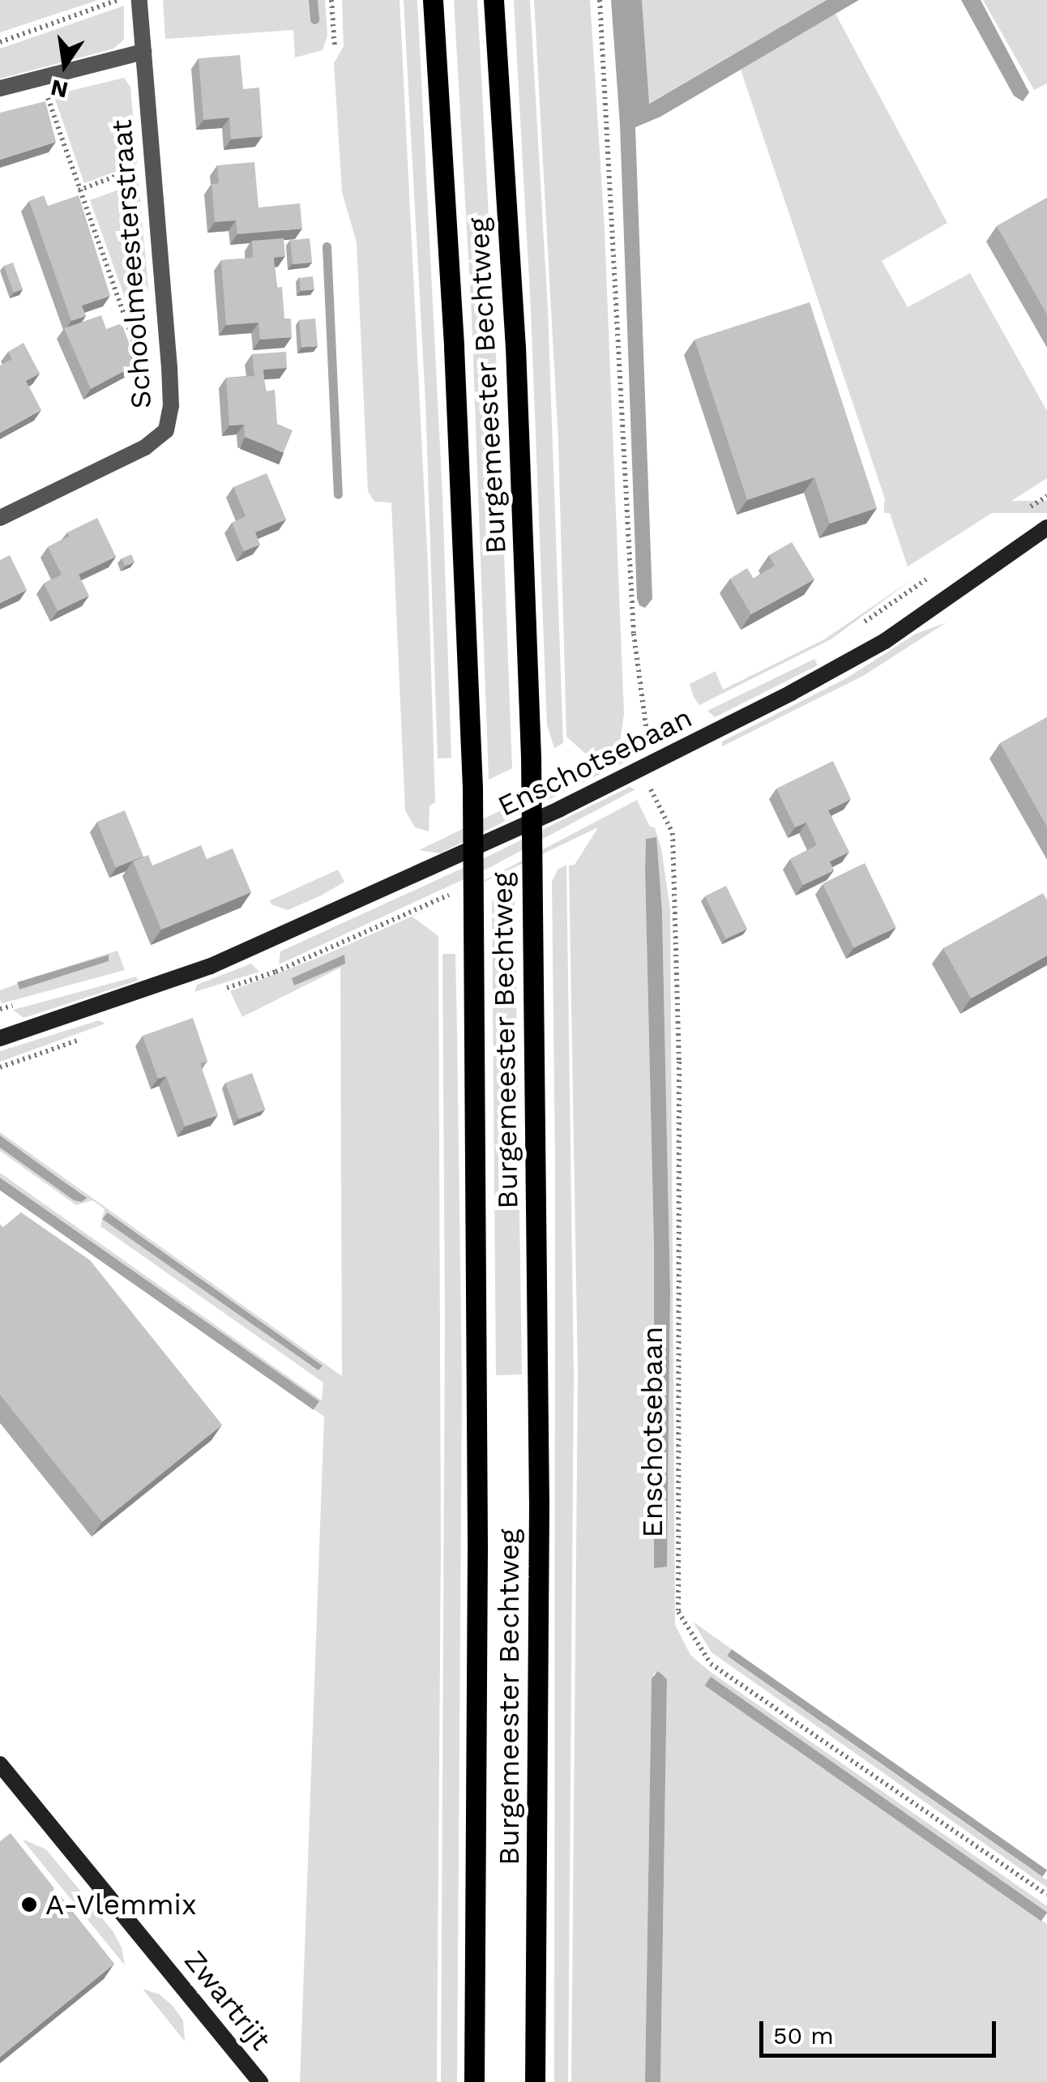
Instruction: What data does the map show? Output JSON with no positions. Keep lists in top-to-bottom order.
{
  "streets": {
    "main road": ["Burgemeester Bechtweg"],
    "street": ["Schoolmeesterstraat", "Enschotsebaan", "Zwartrijt"]
  },
  "places": ["A-Vlemmix"],
  "scale_bar": "50 m",
  "north": "bottom"
}
